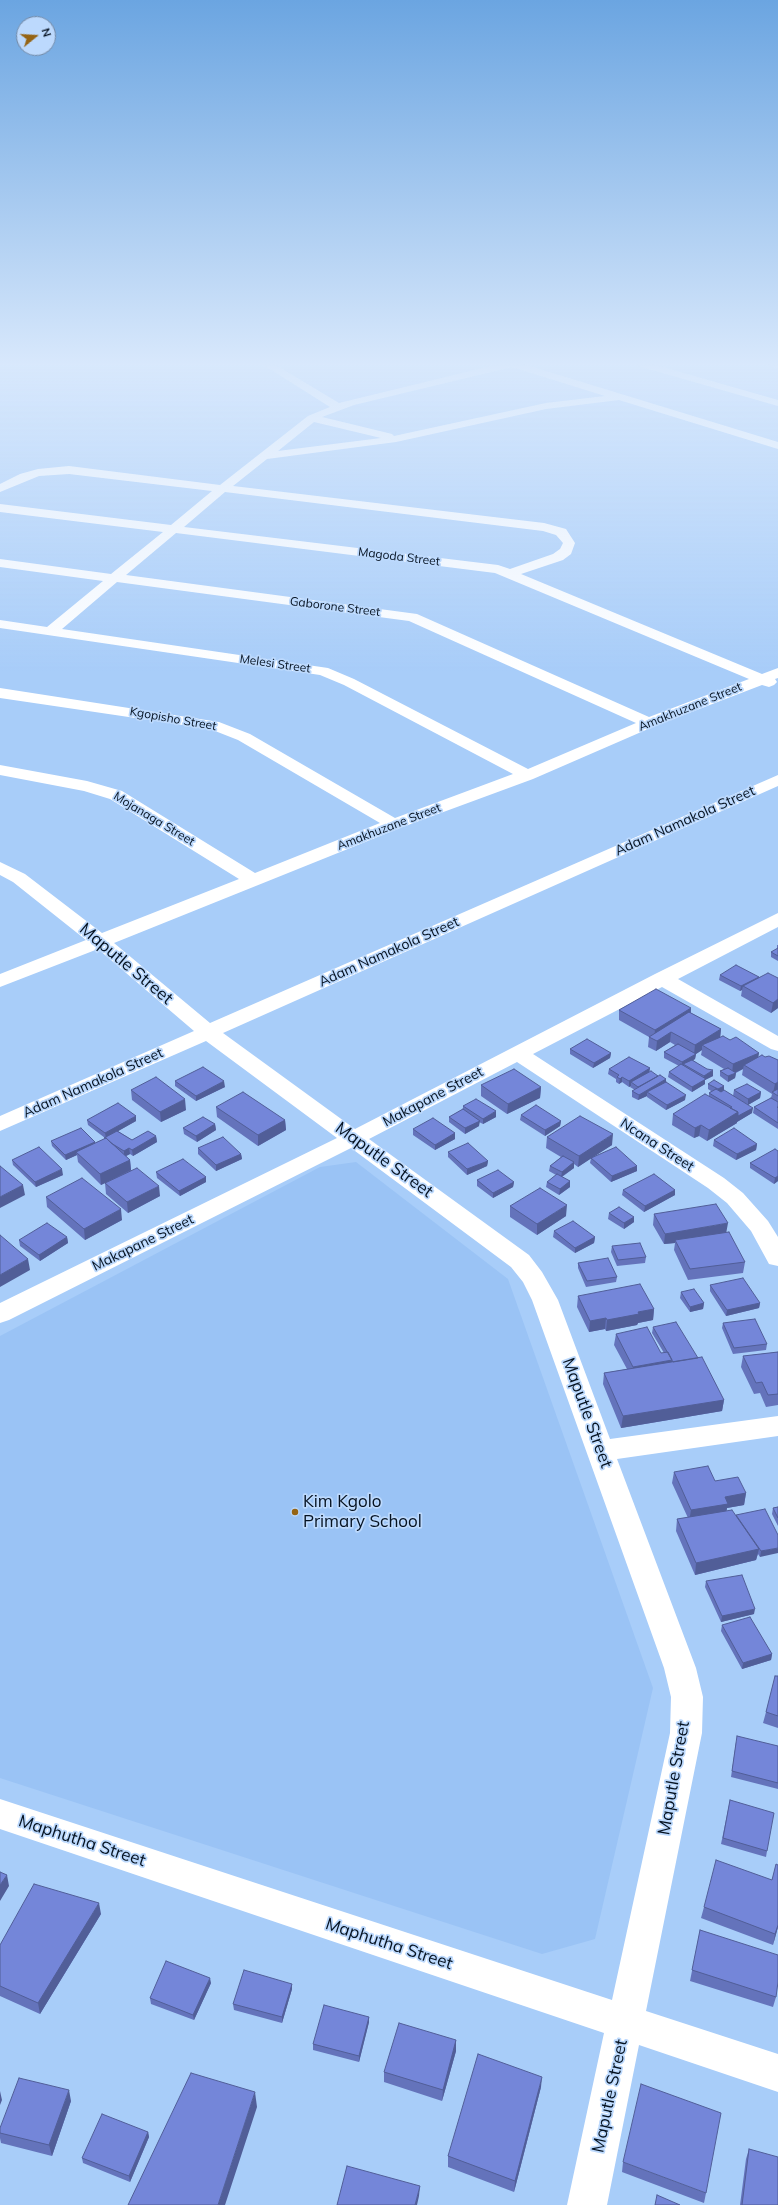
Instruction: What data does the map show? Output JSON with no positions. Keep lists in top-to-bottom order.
{
  "streets": {
    "street": [
      "Magoda Street",
      "Gaborone Street",
      "Melesi Street",
      "Amakhuzane Street",
      "Kgopisho Street",
      "Mojanaga Street",
      "Adam Namakola Street",
      "Maputle Street",
      "Makapane Street",
      "Ncana Street",
      "Maphutha Street"
    ]
  },
  "crossings": [
    ["Magoda Street", "Amakhuzane Street"],
    ["Gaborone Street", "Amakhuzane Street"],
    ["Melesi Street", "Amakhuzane Street"],
    ["Amakhuzane Street", "Kgopisho Street"],
    ["Amakhuzane Street", "Mojanaga Street"],
    ["Amakhuzane Street", "Maputle Street"],
    ["Adam Namakola Street", "Maputle Street"],
    ["Maputle Street", "Makapane Street"],
    ["Maputle Street", "Maphutha Street"],
    ["Makapane Street", "Ncana Street"]
  ],
  "places": ["Kim Kgolo Primary School"],
  "north": "right"
}
